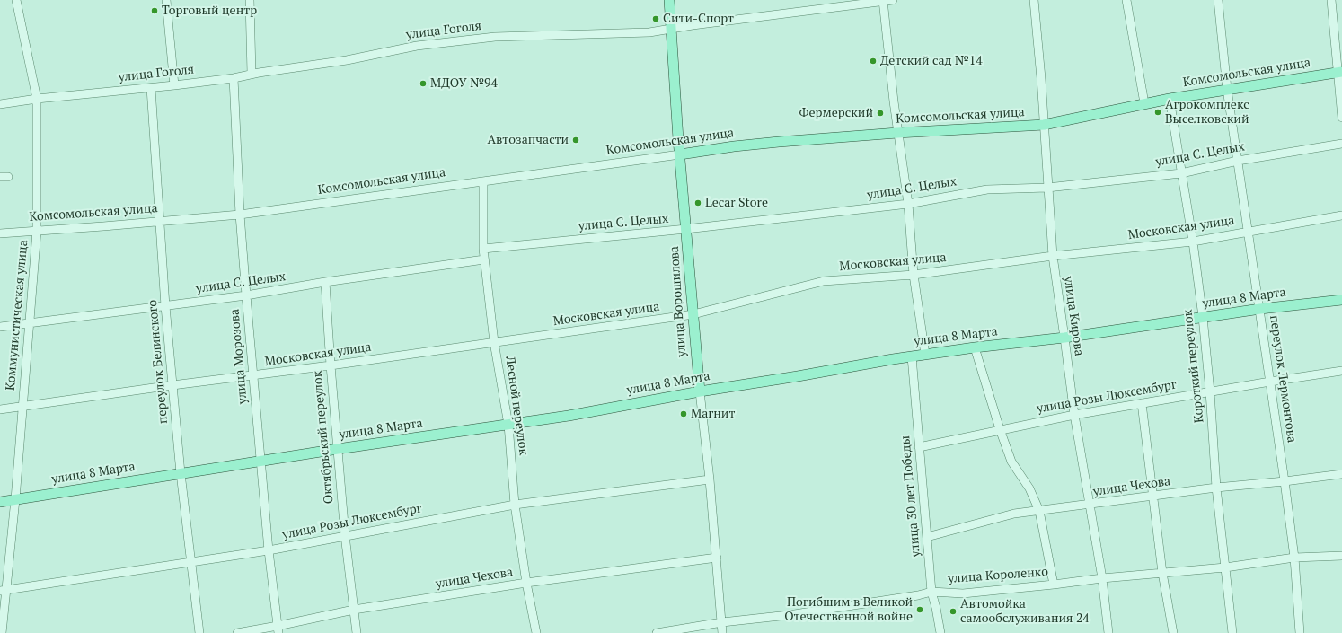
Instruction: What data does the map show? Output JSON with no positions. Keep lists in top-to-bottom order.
{
  "streets": {
    "main road": ["Комсомольская улица", "улица 8 Марта", "улица Ворошилова"],
    "street": [
      "улица Гоголя",
      "улица С. Целых",
      "Московская улица",
      "Коммунистическая улица",
      "улица Кирова",
      "улица Морозова",
      "переулок Белинского",
      "Короткий переулок",
      "переулок Лермонтова",
      "улица Розы Люксембург",
      "Лесной переулок",
      "Октябрьский переулок",
      "улица Чехова",
      "улица 30 лет Победы",
      "улица Короленко"
    ]
  },
  "crossings": [
    ["улица Гоголя", "улица Ворошилова"],
    ["улица Гоголя", "Коммунистическая улица"],
    ["улица Гоголя", "улица Морозова"],
    ["улица Гоголя", "переулок Белинского"],
    ["Комсомольская улица", "улица Ворошилова"],
    ["Комсомольская улица", "Коммунистическая улица"],
    ["Комсомольская улица", "улица Кирова"],
    ["Комсомольская улица", "улица Морозова"],
    ["Комсомольская улица", "переулок Белинского"],
    ["Комсомольская улица", "Короткий переулок"],
    ["Комсомольская улица", "переулок Лермонтова"],
    ["Комсомольская улица", "Лесной переулок"],
    ["улица С. Целых", "улица Ворошилова"],
    ["улица С. Целых", "Коммунистическая улица"],
    ["улица С. Целых", "улица Кирова"],
    ["улица С. Целых", "улица Морозова"],
    ["улица С. Целых", "переулок Белинского"],
    ["улица С. Целых", "Короткий переулок"],
    ["улица С. Целых", "переулок Лермонтова"],
    ["улица С. Целых", "Лесной переулок"],
    ["улица С. Целых", "Октябрьский переулок"],
    ["Московская улица", "улица Ворошилова"],
    ["Московская улица", "Коммунистическая улица"],
    ["Московская улица", "улица Кирова"],
    ["Московская улица", "улица Морозова"],
    ["Московская улица", "переулок Белинского"],
    ["Московская улица", "Короткий переулок"],
    ["Московская улица", "переулок Лермонтова"],
    ["Московская улица", "Лесной переулок"],
    ["Московская улица", "Октябрьский переулок"],
    ["улица 8 Марта", "улица Ворошилова"],
    ["улица 8 Марта", "Коммунистическая улица"],
    ["улица 8 Марта", "улица Кирова"],
    ["улица 8 Марта", "улица Морозова"],
    ["улица 8 Марта", "переулок Белинского"],
    ["улица 8 Марта", "Короткий переулок"],
    ["улица 8 Марта", "переулок Лермонтова"],
    ["улица 8 Марта", "Лесной переулок"],
    ["улица 8 Марта", "Октябрьский переулок"],
    ["улица 8 Марта", "улица 30 лет Победы"],
    ["улица Ворошилова", "улица Розы Люксембург"],
    ["улица Ворошилова", "улица Чехова"],
    ["улица Ворошилова", "улица Короленко"],
    ["Коммунистическая улица", "улица Розы Люксембург"],
    ["улица Кирова", "улица Розы Люксембург"],
    ["улица Кирова", "улица Чехова"],
    ["улица Кирова", "улица Короленко"],
    ["улица Морозова", "улица Розы Люксембург"],
    ["улица Морозова", "улица Чехова"],
    ["переулок Белинского", "улица Розы Люксембург"],
    ["Короткий переулок", "улица Розы Люксембург"],
    ["Короткий переулок", "улица Чехова"],
    ["Короткий переулок", "улица Короленко"],
    ["переулок Лермонтова", "улица Розы Люксембург"],
    ["переулок Лермонтова", "улица Чехова"],
    ["переулок Лермонтова", "улица Короленко"],
    ["улица Розы Люксембург", "Лесной переулок"],
    ["улица Розы Люксембург", "Октябрьский переулок"],
    ["улица Розы Люксембург", "улица 30 лет Победы"],
    ["Лесной переулок", "улица Чехова"],
    ["Октябрьский переулок", "улица Чехова"],
    ["улица Чехова", "улица 30 лет Победы"],
    ["улица 30 лет Победы", "улица Короленко"]
  ],
  "places": [
    "Торговый центр",
    "Сити-Спорт",
    "Детский сад №14",
    "МДОУ №94",
    "Агрокомплекс Выселковский",
    "Фермерский",
    "Автозапчасти",
    "Lecar Store",
    "Магнит",
    "Погибшим в Великой Отечественной войне",
    "Автомойка самообслуживания 24"
  ]
}
